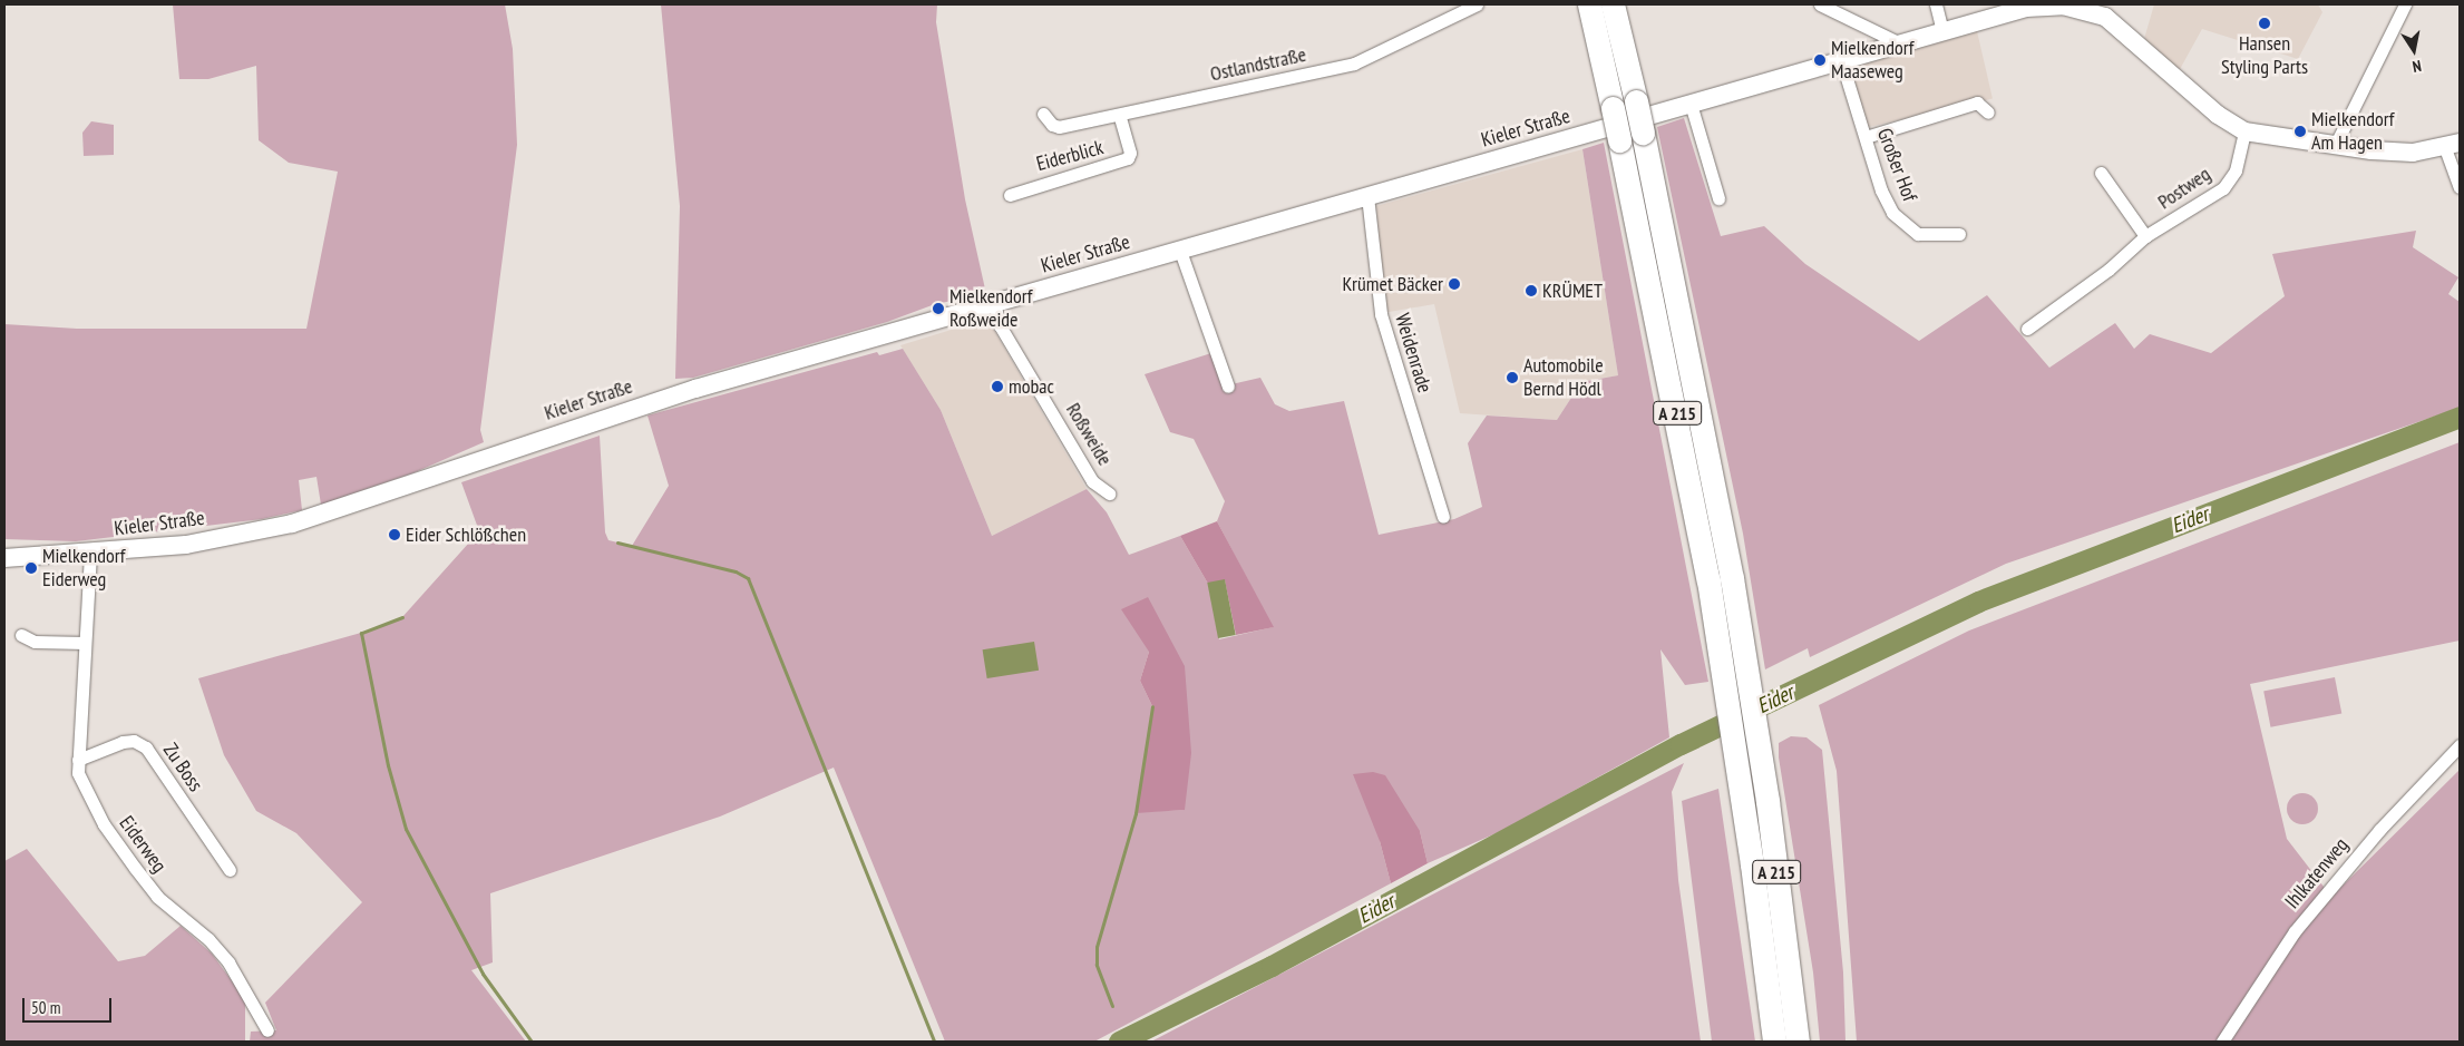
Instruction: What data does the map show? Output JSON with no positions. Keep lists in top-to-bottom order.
{
  "streets": {
    "highway": ["A 215"],
    "street": [
      "Ostlandstraße",
      "Kieler Straße",
      "Eiderblick",
      "Großer Hof",
      "Postweg",
      "Weidenrade",
      "Roßweide",
      "Zu Boss",
      "Eiderweg",
      "Ihlkatenweg"
    ]
  },
  "crossings": [
    ["Ostlandstraße", "Eiderblick"],
    ["Kieler Straße", "Großer Hof"],
    ["Kieler Straße", "Weidenrade"],
    ["Kieler Straße", "Roßweide"],
    ["Kieler Straße", "Eiderweg"],
    ["Zu Boss", "Eiderweg"]
  ],
  "water": ["Eider"],
  "places": [
    "Hansen Styling Parts",
    "Mielkendorf Maaseweg",
    "Mielkendorf Am Hagen",
    "Krümet Bäcker",
    "KRÜMET",
    "Mielkendorf Roßweide",
    "Automobile Bernd Hödl",
    "mobac",
    "Eider Schlößchen",
    "Mielkendorf Eiderweg"
  ],
  "scale_bar": "50 m",
  "north": "bottom"
}
